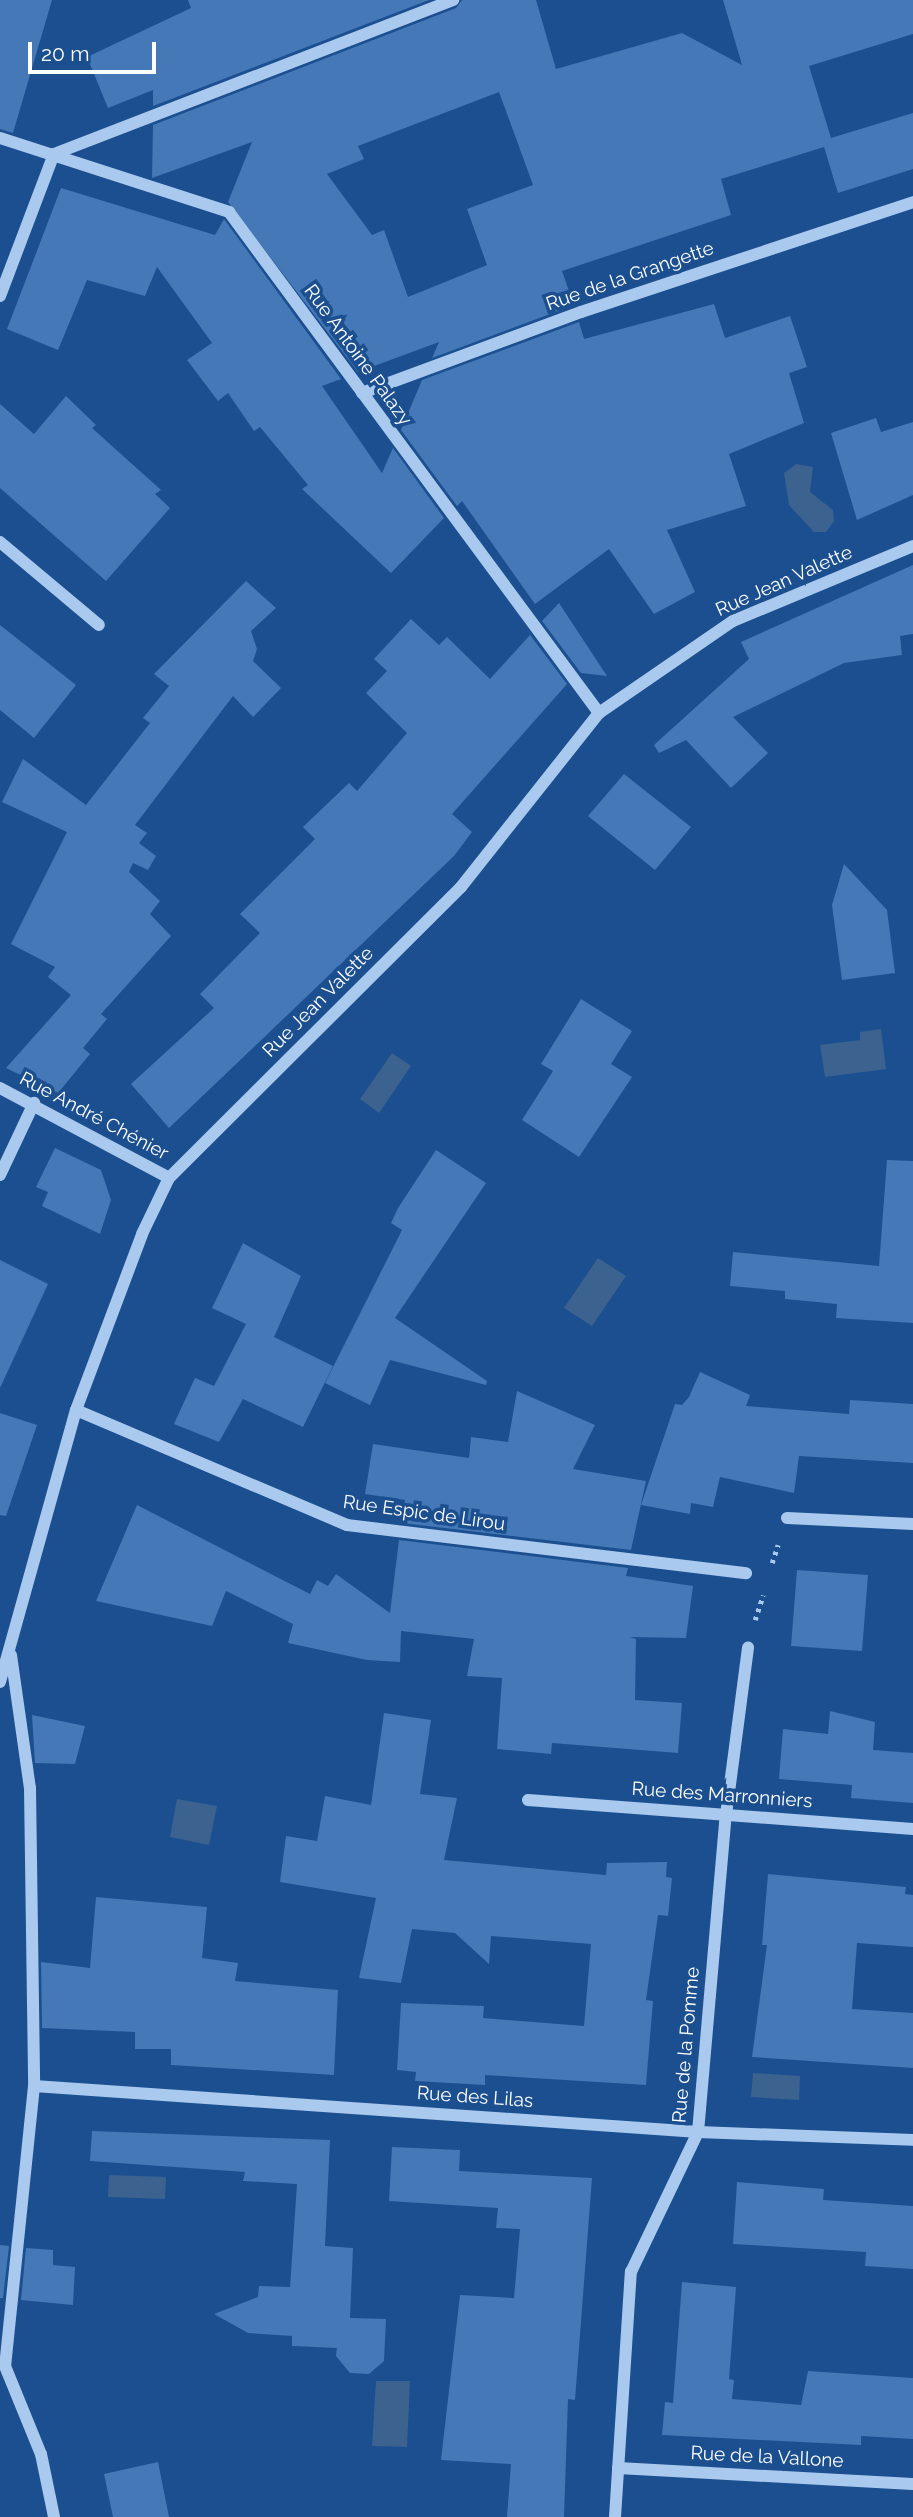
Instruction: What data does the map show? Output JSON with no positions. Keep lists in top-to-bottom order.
{
  "streets": {
    "street": [
      "Rue de la Grangette",
      "Rue Antoine Palazy",
      "Rue Jean Valette",
      "Rue André Chénier",
      "Rue Espic de Lirou",
      "Rue des Marronniers",
      "Rue de la Pomme",
      "Rue des Lilas",
      "Rue de la Vallone"
    ]
  },
  "crossings": [
    ["Rue de la Grangette", "Rue Antoine Palazy"],
    ["Rue Antoine Palazy", "Rue Jean Valette"],
    ["Rue Jean Valette", "Rue André Chénier"],
    ["Rue Jean Valette", "Rue Espic de Lirou"],
    ["Rue des Marronniers", "Rue de la Pomme"],
    ["Rue de la Pomme", "Rue des Lilas"],
    ["Rue de la Pomme", "Rue de la Vallone"]
  ],
  "scale_bar": "20 m"
}
